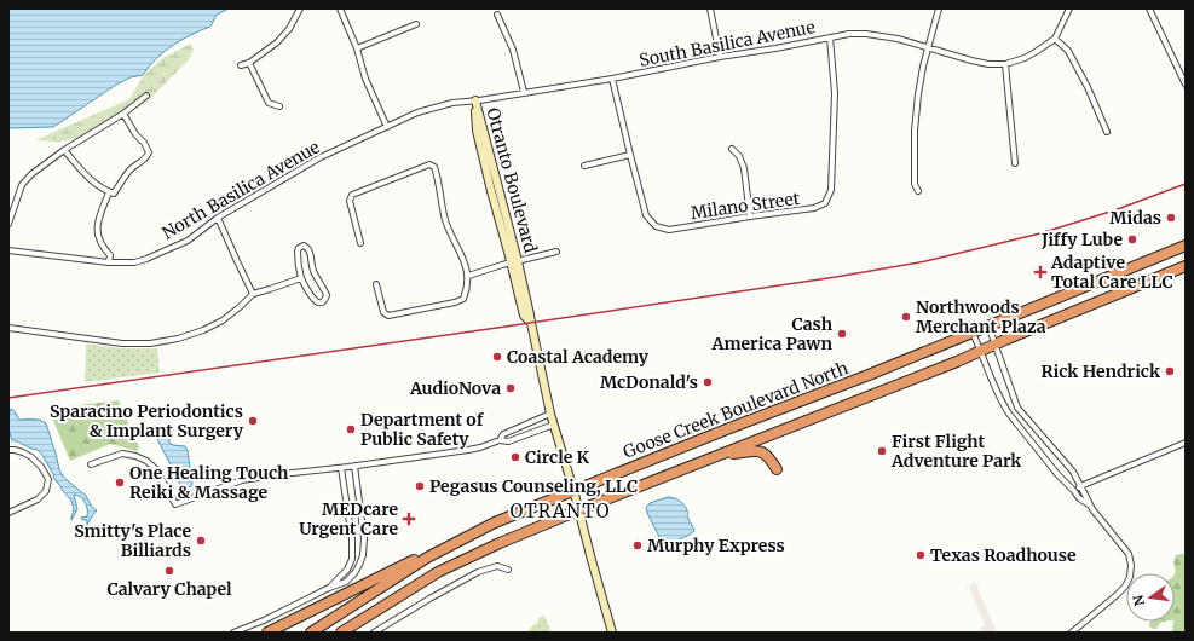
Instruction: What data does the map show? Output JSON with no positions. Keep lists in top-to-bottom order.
{
  "streets": {
    "highway": ["Goose Creek Boulevard North"],
    "street": [
      "South Basilica Avenue",
      "Otranto Boulevard",
      "North Basilica Avenue",
      "Milano Street"
    ]
  },
  "crossings": [
    ["South Basilica Avenue", "Otranto Boulevard"],
    ["South Basilica Avenue", "North Basilica Avenue"],
    ["South Basilica Avenue", "Milano Street"],
    ["Otranto Boulevard", "North Basilica Avenue"],
    ["Otranto Boulevard", "Goose Creek Boulevard North"]
  ],
  "districts": ["OTRANTO"],
  "places": {
    "other": [
      "Midas",
      "Jiffy Lube",
      "Northwoods Merchant Plaza",
      "Cash America Pawn",
      "Coastal Academy",
      "Rick Hendrick",
      "McDonald's",
      "AudioNova",
      "Sparacino Periodontics & Implant Surgery",
      "Department of Public Safety",
      "First Flight Adventure Park",
      "Circle K",
      "One Healing Touch Reiki & Massage",
      "Pegasus Counseling, LLC",
      "Smitty's Place Billiards",
      "Murphy Express",
      "Texas Roadhouse",
      "Calvary Chapel"
    ],
    "health": ["Adaptive Total Care LLC", "MEDcare Urgent Care"]
  },
  "north": "left"
}
